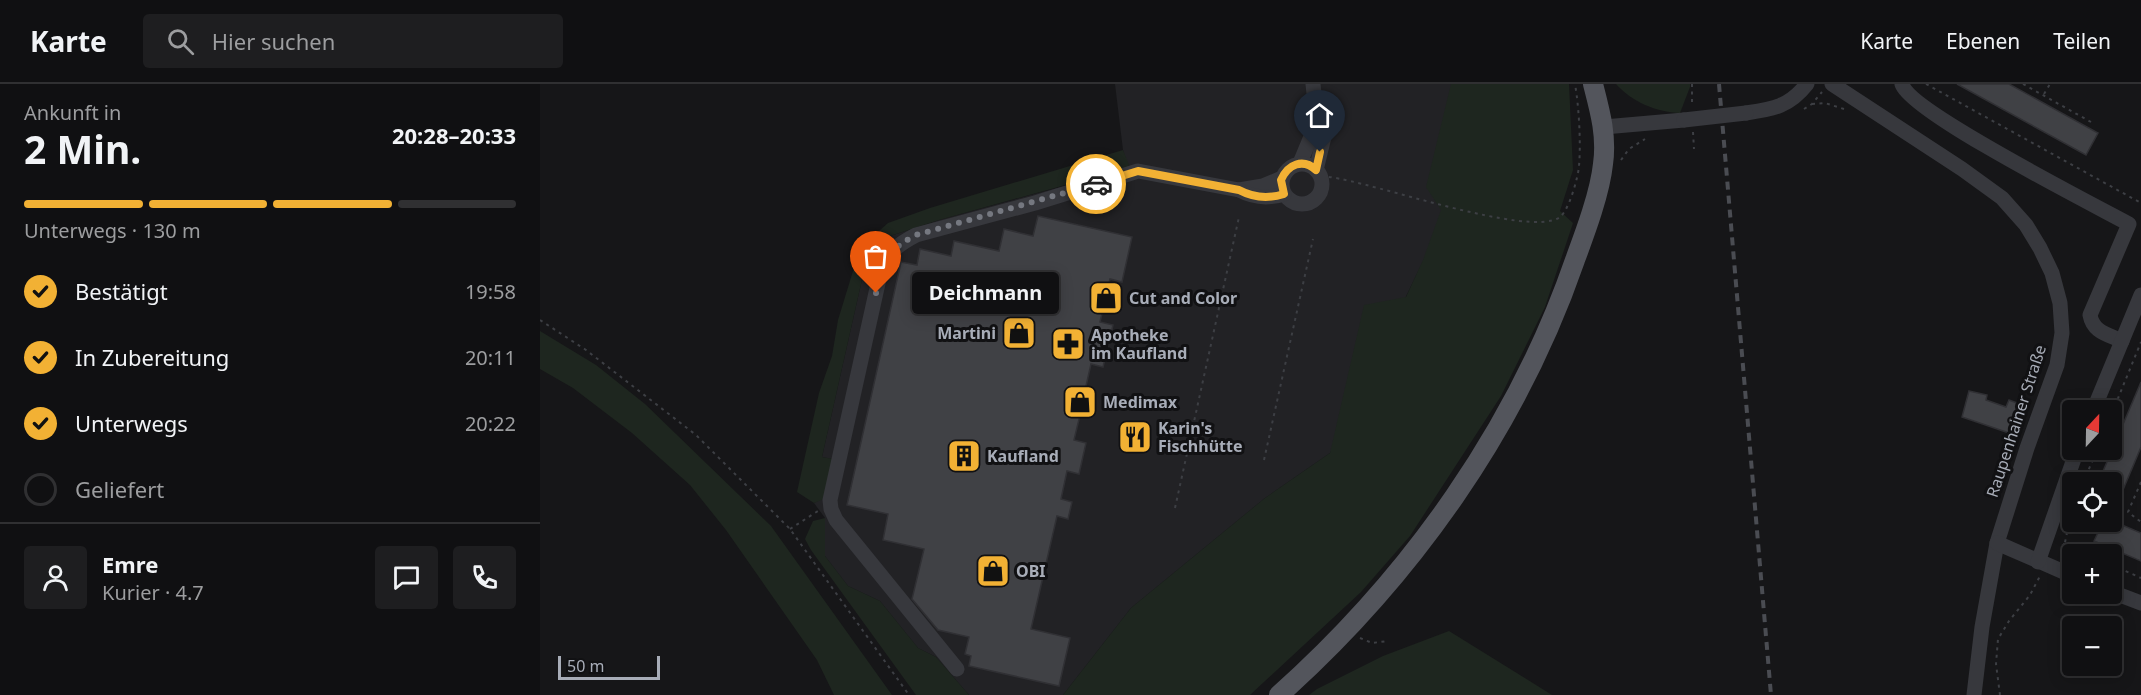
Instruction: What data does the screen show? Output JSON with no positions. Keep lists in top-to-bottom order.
{
  "streets": {
    "street": ["Raupenhainer Straße"]
  },
  "places": {
    "other": ["Deichmann"],
    "shop": [
      "Cut and Color",
      "Martini",
      "Medimax",
      "OBI"
    ],
    "pharmacy": ["Apotheke im Kaufland"],
    "restaurant": ["Karin's Fischhütte"],
    "building": ["Kaufland"]
  },
  "scale_bar": "50 m",
  "north": "top",
  "page": {
    "header": "Karte",
    "search": "Hier suchen",
    "nav": ["Karte", "Ebenen", "Teilen"],
    "heading": ["2 Min.", "Ankunft in", "20:28–20:33"],
    "panel": ["Emre", "Kurier · 4.7"],
    "bar": "Unterwegs · 130 m",
    "list": [
      ["Bestätigt", "19:58"],
      ["In Zubereitung", "20:11"],
      ["Unterwegs", "20:22"],
      "Geliefert"
    ],
    "bubble": "Deichmann",
    "map_buttons": ["+", "−"],
    "scale": "50 m"
  }
}
